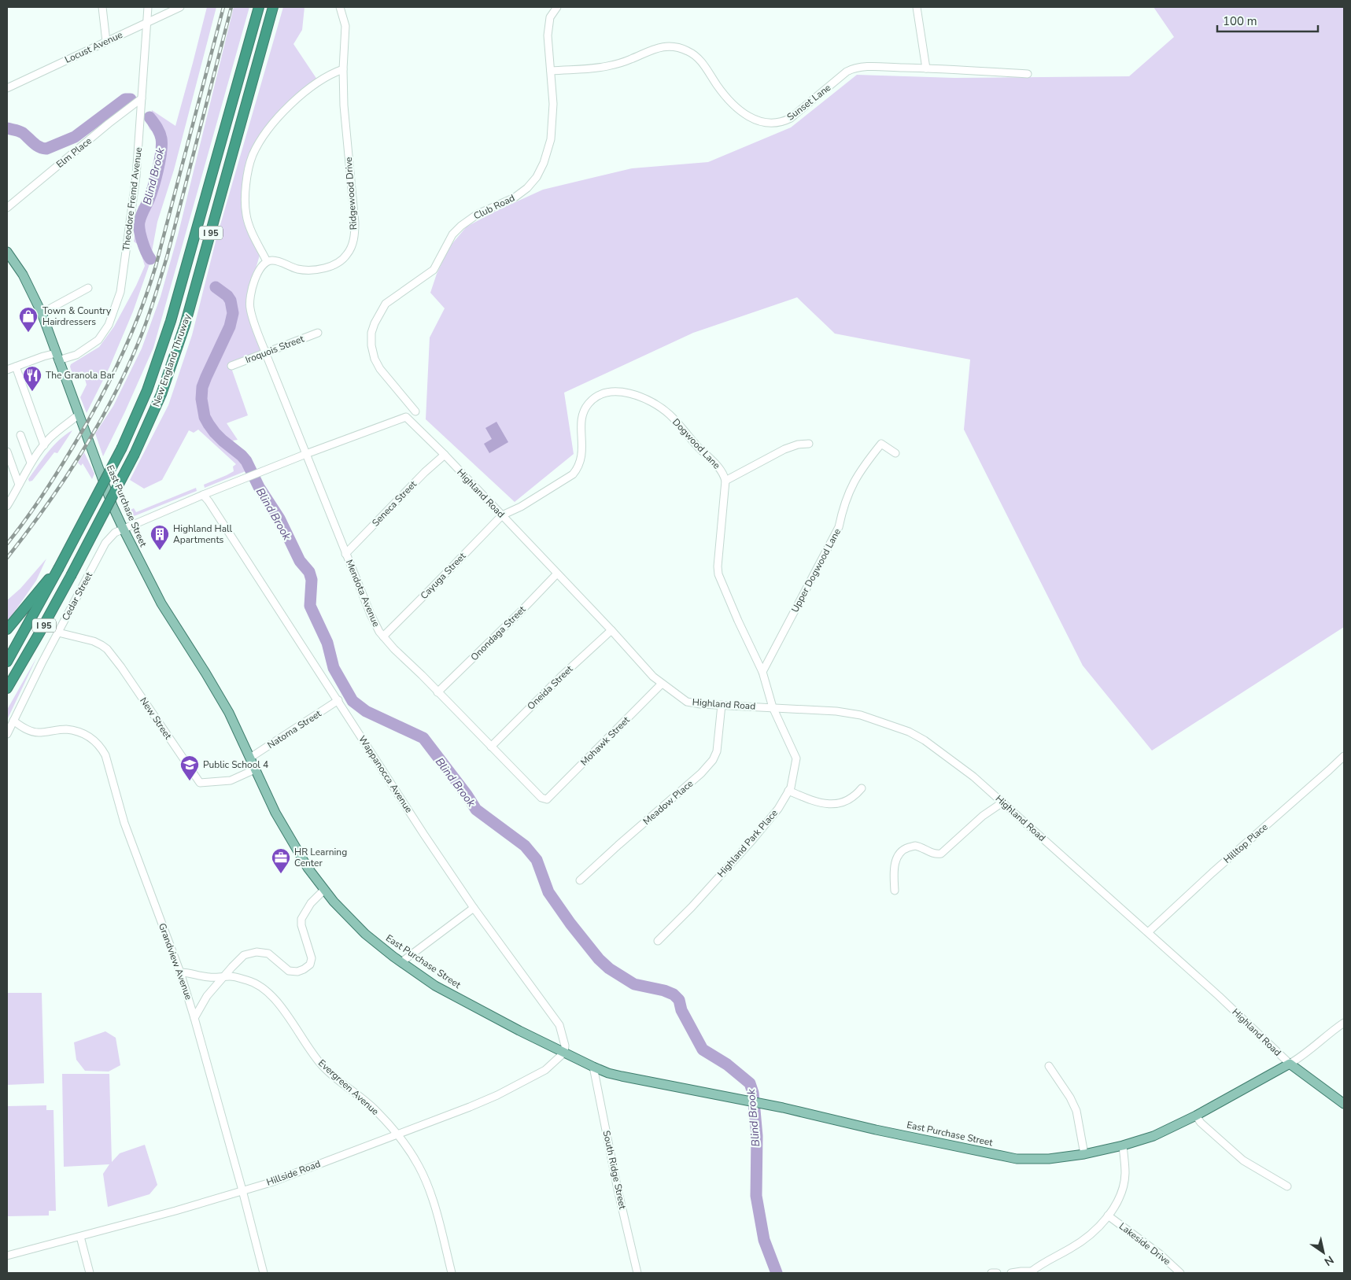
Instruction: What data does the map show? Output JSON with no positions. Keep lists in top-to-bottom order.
{
  "streets": {
    "highway": ["I 95", "New England Thruway"],
    "main road": ["East Purchase Street"],
    "street": [
      "Locust Avenue",
      "Sunset Lane",
      "Elm Place",
      "Ridgewood Drive",
      "Theodore Fremd Avenue",
      "Club Road",
      "Iroquois Street",
      "Dogwood Lane",
      "Highland Road",
      "Seneca Street",
      "Upper Dogwood Lane",
      "Cayuga Street",
      "Mendota Avenue",
      "Cedar Street",
      "Onondaga Street",
      "Oneida Street",
      "New Street",
      "Natoma Street",
      "Mohawk Street",
      "Wappanocca Avenue",
      "Meadow Place",
      "Highland Park Place",
      "Hilltop Place",
      "Grandview Avenue",
      "Evergreen Avenue",
      "South Ridge Street",
      "Hillside Road",
      "Lakeside Drive"
    ]
  },
  "crossings": [
    ["Locust Avenue", "Theodore Fremd Avenue"],
    ["Sunset Lane", "Club Road"],
    ["Elm Place", "Theodore Fremd Avenue"],
    ["Theodore Fremd Avenue", "East Purchase Street"],
    ["Iroquois Street", "Mendota Avenue"],
    ["Dogwood Lane", "Highland Road"],
    ["Dogwood Lane", "Upper Dogwood Lane"],
    ["Dogwood Lane", "Cayuga Street"],
    ["Dogwood Lane", "Highland Park Place"],
    ["Highland Road", "Seneca Street"],
    ["Highland Road", "East Purchase Street"],
    ["Highland Road", "Cayuga Street"],
    ["Highland Road", "Mendota Avenue"],
    ["Highland Road", "Cedar Street"],
    ["Highland Road", "Onondaga Street"],
    ["Highland Road", "Oneida Street"],
    ["Highland Road", "Mohawk Street"],
    ["Highland Road", "Wappanocca Avenue"],
    ["Highland Road", "Meadow Place"],
    ["Highland Road", "Highland Park Place"],
    ["Highland Road", "Hilltop Place"],
    ["Seneca Street", "Mendota Avenue"],
    ["East Purchase Street", "Cedar Street"],
    ["East Purchase Street", "New Street"],
    ["East Purchase Street", "Natoma Street"],
    ["East Purchase Street", "Wappanocca Avenue"],
    ["East Purchase Street", "South Ridge Street"],
    ["East Purchase Street", "Hillside Road"],
    ["Cayuga Street", "Mendota Avenue"],
    ["Mendota Avenue", "Onondaga Street"],
    ["Mendota Avenue", "Oneida Street"],
    ["Mendota Avenue", "Mohawk Street"],
    ["Cedar Street", "New Street"],
    ["Cedar Street", "Grandview Avenue"],
    ["Natoma Street", "Wappanocca Avenue"],
    ["Wappanocca Avenue", "Hillside Road"],
    ["Grandview Avenue", "Evergreen Avenue"],
    ["Grandview Avenue", "Hillside Road"],
    ["Evergreen Avenue", "Hillside Road"]
  ],
  "water": ["Blind Brook"],
  "places": {
    "shop": ["Town & Country Hairdressers"],
    "restaurant": ["The Granola Bar"],
    "building": ["Highland Hall Apartments"],
    "school or university": ["Public School 4"],
    "office": ["HR Learning Center"]
  },
  "scale_bar": "100 m",
  "north": "bottom right"
}
